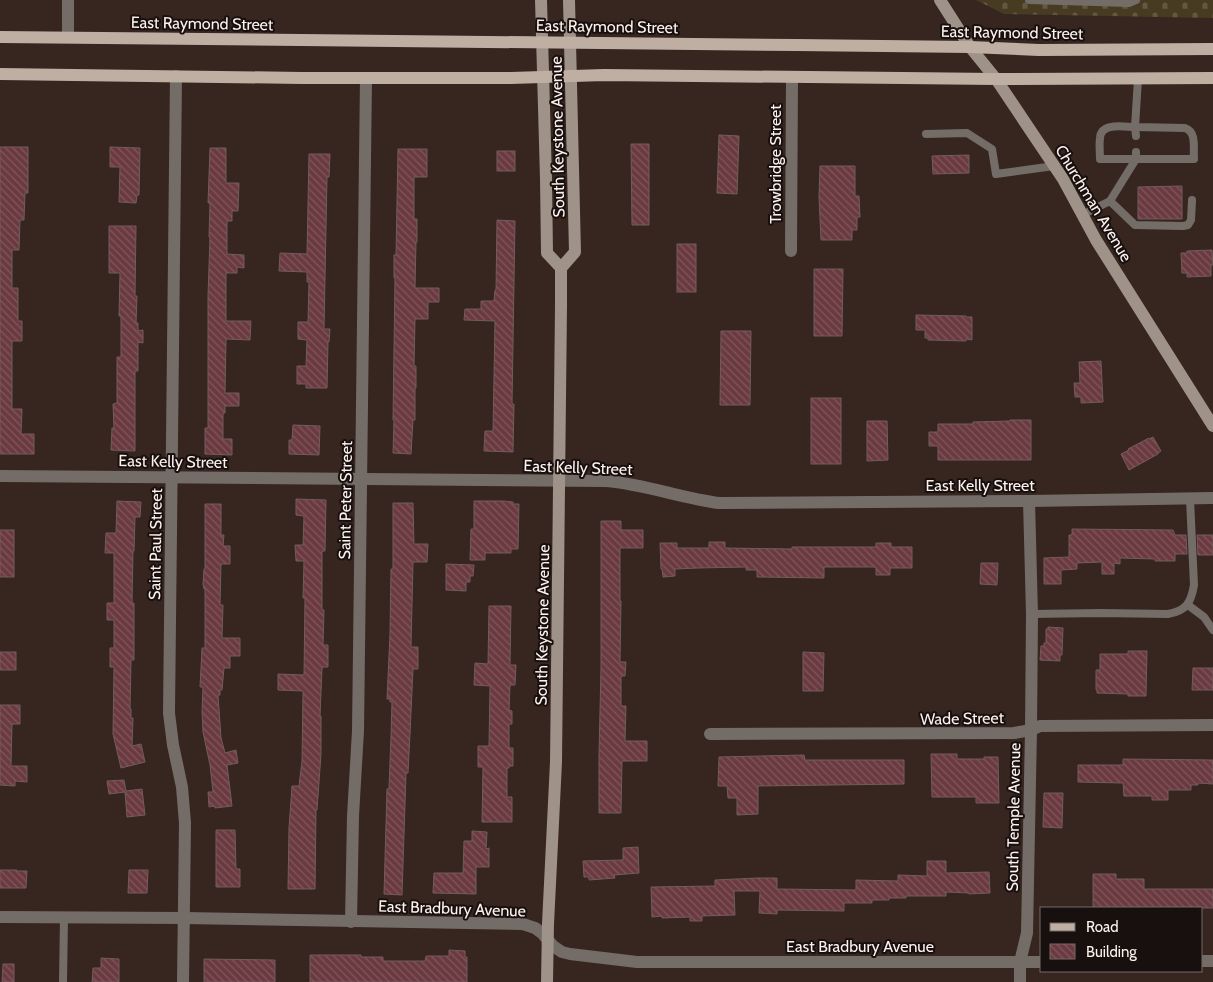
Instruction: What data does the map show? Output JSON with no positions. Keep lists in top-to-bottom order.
{
  "streets": {
    "main road": ["East Raymond Street", "South Keystone Avenue", "Churchman Avenue"],
    "street": [
      "Trowbridge Street",
      "East Kelly Street",
      "Saint Peter Street",
      "Saint Paul Street",
      "Wade Street",
      "South Temple Avenue",
      "East Bradbury Avenue"
    ]
  },
  "crossings": [
    ["East Raymond Street", "South Keystone Avenue"],
    ["East Raymond Street", "Churchman Avenue"],
    ["South Keystone Avenue", "East Kelly Street"],
    ["South Keystone Avenue", "East Bradbury Avenue"],
    ["East Kelly Street", "Saint Peter Street"],
    ["East Kelly Street", "Saint Paul Street"],
    ["East Kelly Street", "South Temple Avenue"],
    ["Saint Peter Street", "East Bradbury Avenue"],
    ["Saint Paul Street", "East Bradbury Avenue"],
    ["Wade Street", "South Temple Avenue"],
    ["South Temple Avenue", "East Bradbury Avenue"]
  ],
  "legend": ["Road", "Building"]
}
